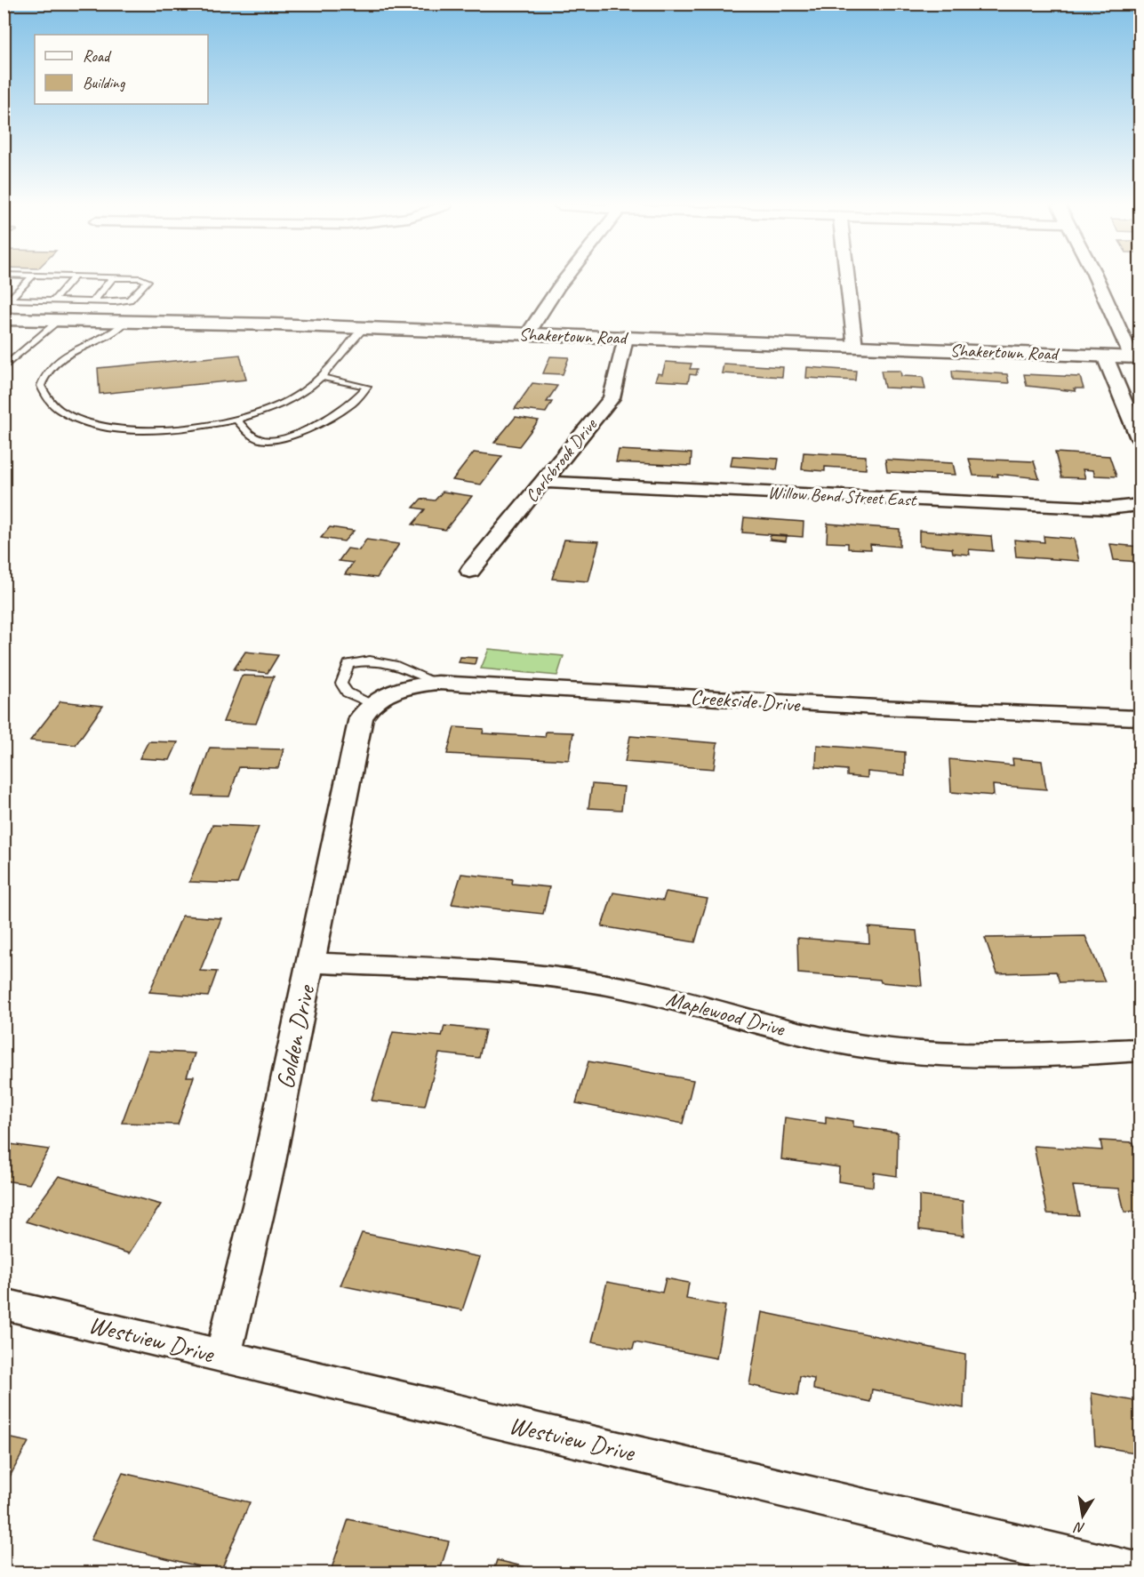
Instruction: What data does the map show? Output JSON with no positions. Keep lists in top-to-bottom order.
{
  "streets": {
    "street": [
      "Shakertown Road",
      "Carlsbrook Drive",
      "Willow Bend Street East",
      "Creekside Drive",
      "Maplewood Drive",
      "Golden Drive",
      "Westview Drive"
    ]
  },
  "crossings": [
    ["Shakertown Road", "Carlsbrook Drive"],
    ["Carlsbrook Drive", "Willow Bend Street East"],
    ["Creekside Drive", "Golden Drive"],
    ["Maplewood Drive", "Golden Drive"],
    ["Golden Drive", "Westview Drive"]
  ],
  "legend": ["Road", "Building"],
  "north": "bottom"
}
